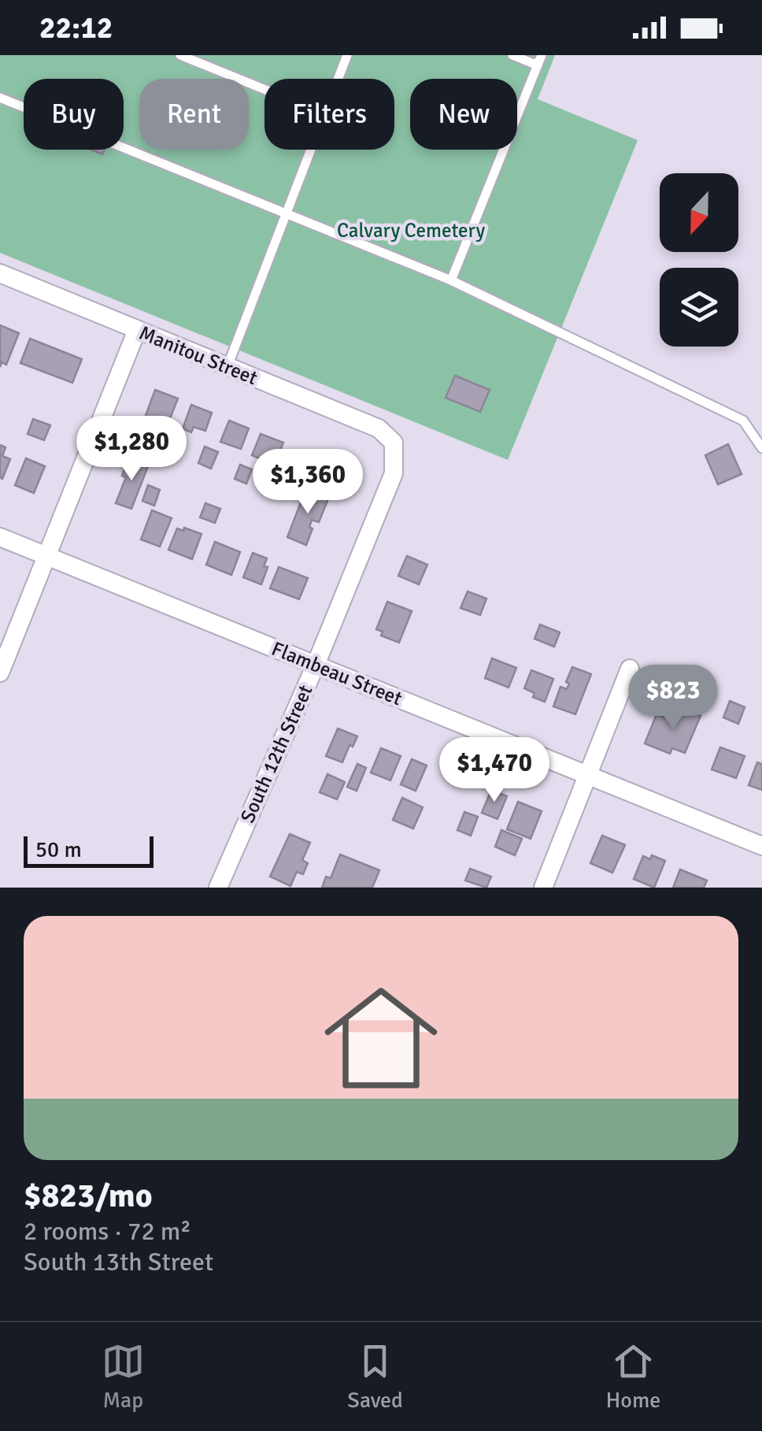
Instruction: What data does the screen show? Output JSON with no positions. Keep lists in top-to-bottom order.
{
  "streets": {
    "street": ["Manitou Street", "Flambeau Street", "South 12th Street"]
  },
  "crossings": [
    ["Manitou Street", "South 12th Street"],
    ["Flambeau Street", "South 12th Street"]
  ],
  "parks": ["Calvary Cemetery"],
  "scale_bar": "50 m",
  "north": "bottom",
  "page": {
    "status": "22:12",
    "chip": [
      "Buy",
      "Rent",
      "Filters",
      "New"
    ],
    "price": [
      "$1,280",
      "$1,360",
      "$823",
      "$1,470"
    ],
    "scale": "50 m",
    "list": [
      {
        "name": "$823/mo",
        "note": "2 rooms · 72 m² · South 13th Street"
      }
    ],
    "tabs": ["Map", "Saved", "Home"]
  }
}
